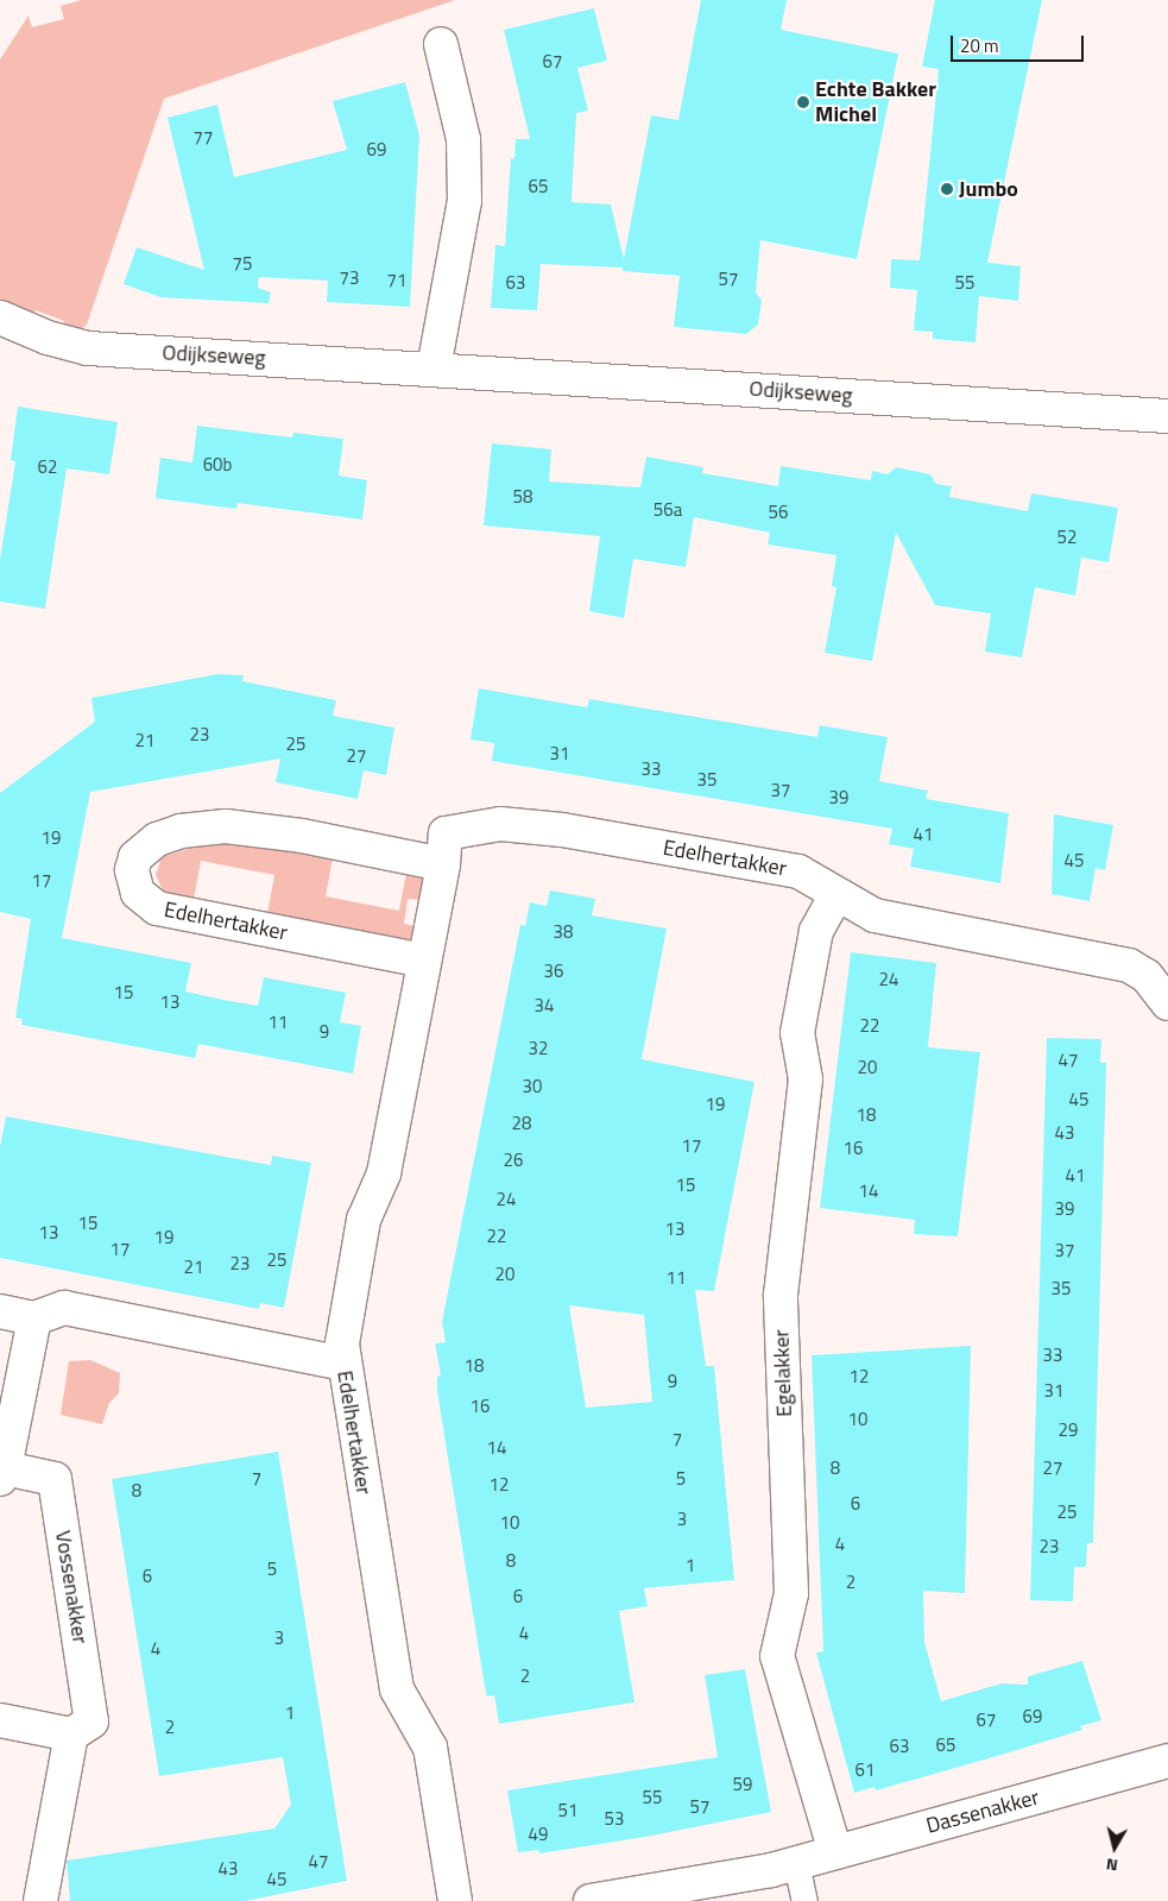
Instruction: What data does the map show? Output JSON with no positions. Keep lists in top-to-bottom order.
{
  "streets": {
    "street": [
      "Odijkseweg",
      "Edelhertakker",
      "Egelakker",
      "Vossenakker",
      "Dassenakker"
    ]
  },
  "crossings": [
    ["Edelhertakker", "Egelakker"],
    ["Egelakker", "Dassenakker"]
  ],
  "places": ["Echte Bakker Michel", "Jumbo"],
  "house_numbers": [
    "67",
    "77",
    "69",
    "65",
    "75",
    "73",
    "57",
    "71",
    "63",
    "55",
    "60b",
    "62",
    "58",
    "56a",
    "56",
    "52",
    "23",
    "21",
    "25",
    "31",
    "27",
    "33",
    "35",
    "37",
    "39",
    "41",
    "19",
    "45",
    "17",
    "38",
    "36",
    "24",
    "15",
    "13",
    "34",
    "11",
    "22",
    "9",
    "32",
    "47",
    "20",
    "30",
    "45",
    "19",
    "18",
    "28",
    "43",
    "17",
    "16",
    "26",
    "41",
    "15",
    "14",
    "24",
    "39",
    "15",
    "13",
    "13",
    "22",
    "19",
    "17",
    "37",
    "25",
    "23",
    "21",
    "20",
    "11",
    "35",
    "33",
    "18",
    "12",
    "9",
    "31",
    "16",
    "10",
    "29",
    "7",
    "14",
    "8",
    "27",
    "7",
    "5",
    "12",
    "8",
    "6",
    "25",
    "3",
    "10",
    "4",
    "23",
    "8",
    "1",
    "5",
    "6",
    "2",
    "6",
    "4",
    "3",
    "4",
    "2",
    "1",
    "69",
    "67",
    "2",
    "65",
    "63",
    "61",
    "59",
    "55",
    "57",
    "51",
    "53",
    "49",
    "47",
    "43",
    "45"
  ],
  "scale_bar": "20 m",
  "north": "bottom"
}
